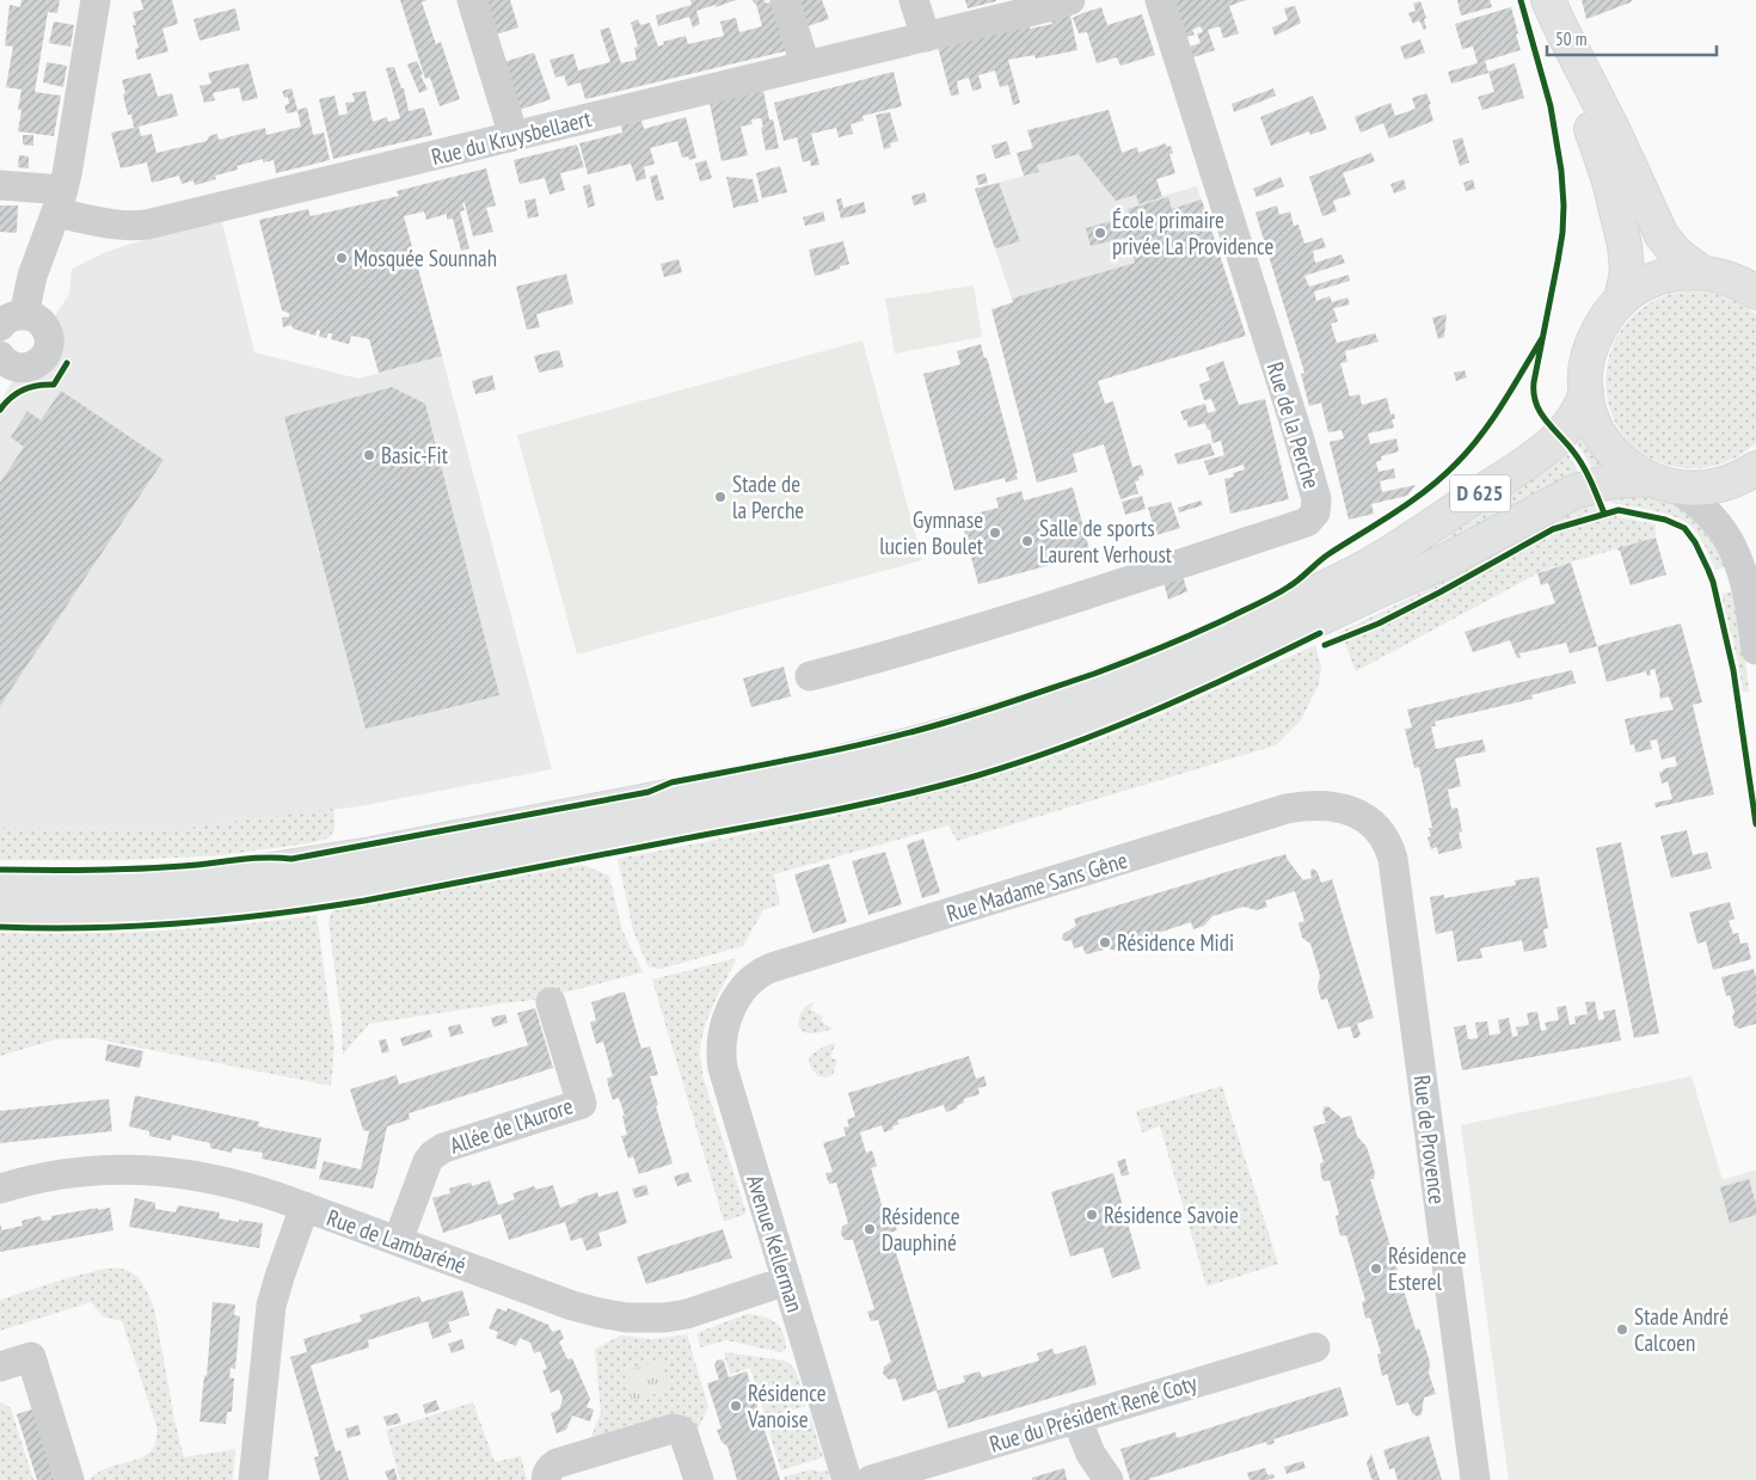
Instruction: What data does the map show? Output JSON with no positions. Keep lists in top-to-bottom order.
{
  "streets": {
    "main road": ["D 625"],
    "street": [
      "Rue du Kruysbellaert",
      "Rue de la Perche",
      "Rue Madame Sans Gêne",
      "Allée de l'Aurore",
      "Rue de Provence",
      "Rue de Lambaréné",
      "Avenue Kellerman",
      "Rue du Président René Coty"
    ]
  },
  "crossings": [
    ["Rue Madame Sans Gêne", "Rue de Provence"],
    ["Rue Madame Sans Gêne", "Avenue Kellerman"],
    ["Allée de l'Aurore", "Rue de Lambaréné"],
    ["Rue de Lambaréné", "Avenue Kellerman"]
  ],
  "places": [
    "École primaire privée La Providence",
    "Mosquée Sounnah",
    "Basic-Fit",
    "Stade de la Perche",
    "Gymnase lucien Boulet",
    "Salle de sports Laurent Verhoust",
    "Résidence Midi",
    "Résidence Savoie",
    "Résidence Dauphiné",
    "Résidence Esterel",
    "Stade André Calcoen",
    "Résidence Vanoise"
  ],
  "scale_bar": "50 m"
}
